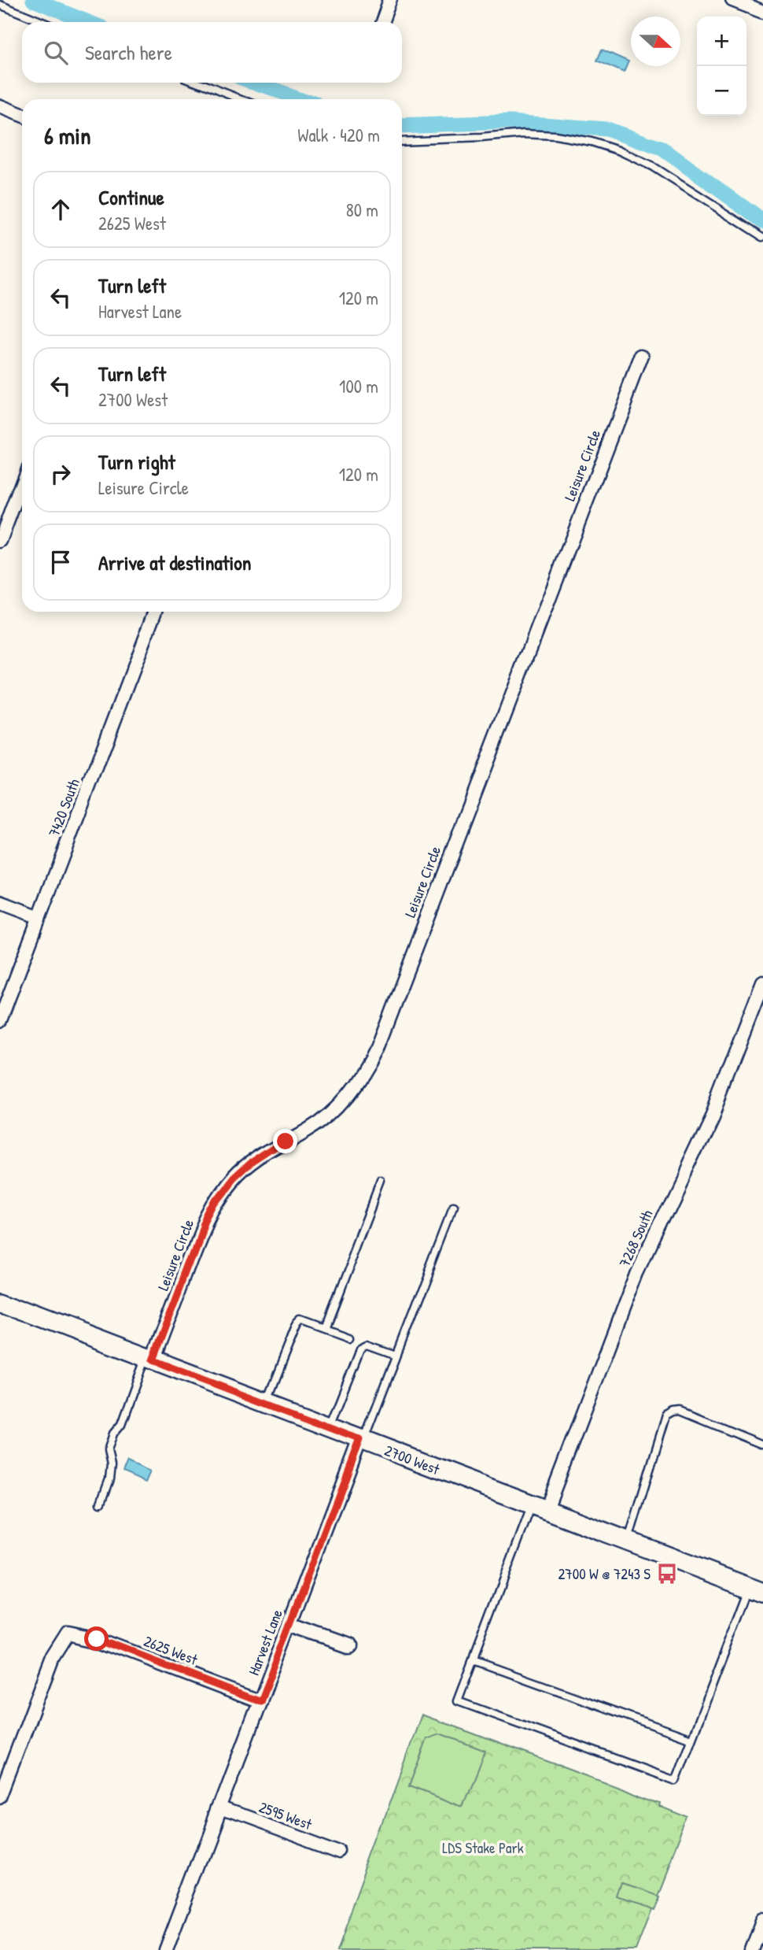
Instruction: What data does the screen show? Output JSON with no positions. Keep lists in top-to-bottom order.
{
  "streets": {
    "main road": ["2700 West"],
    "street": [
      "Leisure Circle",
      "7420 South",
      "7268 South",
      "Harvest Lane",
      "2625 West",
      "2595 West"
    ]
  },
  "crossings": [
    ["Leisure Circle", "2700 West"],
    ["7268 South", "2700 West"],
    ["2700 West", "Harvest Lane"],
    ["Harvest Lane", "2625 West"],
    ["Harvest Lane", "2595 West"]
  ],
  "parks": ["LDS Stake Park"],
  "places": {
    "bus stop": ["2700 W @ 7243 S"]
  },
  "north": "right",
  "page": {
    "map_buttons": ["+", "−"],
    "search": "Search here",
    "heading": ["6 min", "Walk · 420 m"],
    "list": [
      ["Continue", "2625 West", "80 m"],
      ["Turn left", "Harvest Lane", "120 m"],
      ["Turn left", "2700 West", "100 m"],
      ["Turn right", "Leisure Circle", "120 m"],
      "Arrive at destination"
    ]
  }
}
